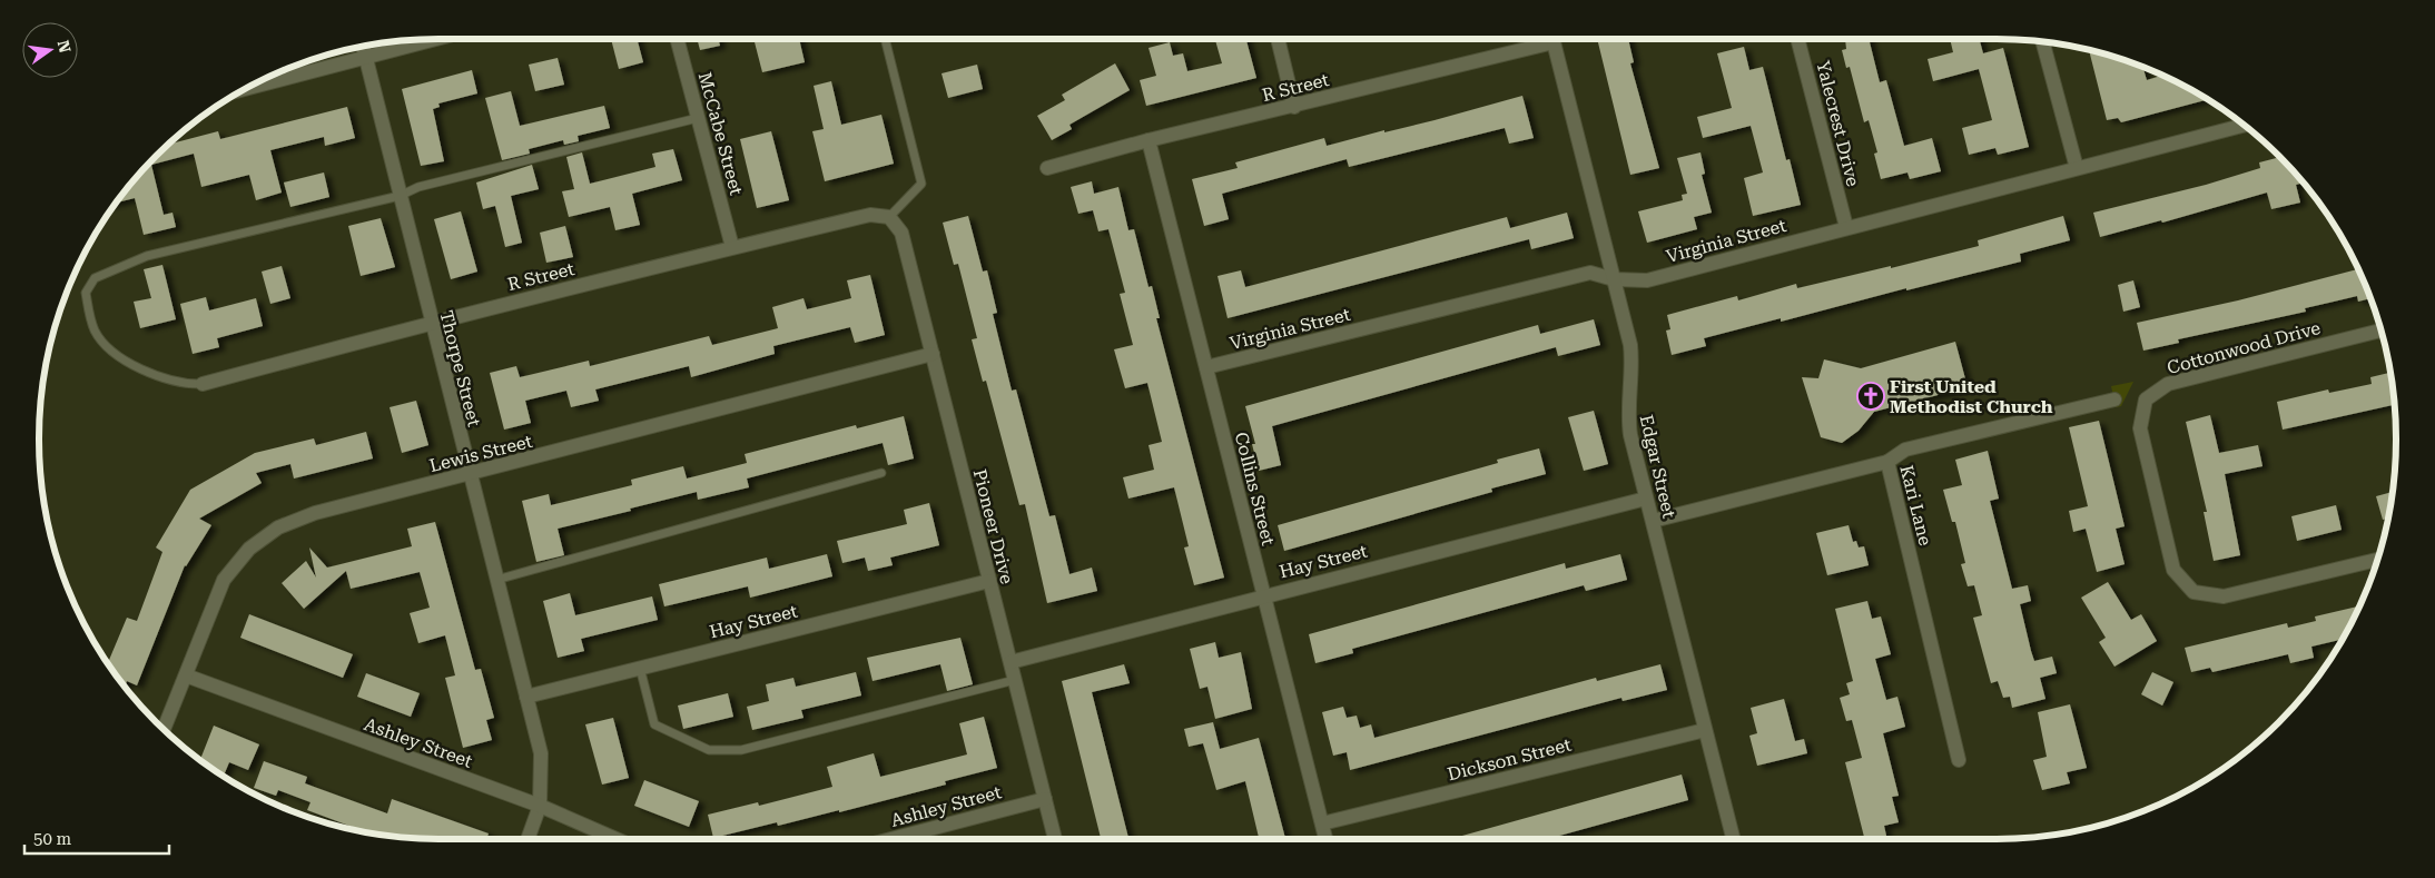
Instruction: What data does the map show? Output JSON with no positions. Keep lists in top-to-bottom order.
{
  "streets": {
    "street": [
      "R Street",
      "Yalecrest Drive",
      "McCabe Street",
      "Virginia Street",
      "Cottonwood Drive",
      "Thorpe Street",
      "Lewis Street",
      "Edgar Street",
      "Collins Street",
      "Kari Lane",
      "Pioneer Drive",
      "Hay Street",
      "Ashley Street",
      "Dickson Street"
    ]
  },
  "crossings": [
    ["R Street", "McCabe Street"],
    ["R Street", "Thorpe Street"],
    ["R Street", "Collins Street"],
    ["R Street", "Pioneer Drive"],
    ["Yalecrest Drive", "Virginia Street"],
    ["Virginia Street", "Edgar Street"],
    ["Virginia Street", "Collins Street"],
    ["Thorpe Street", "Lewis Street"],
    ["Thorpe Street", "Hay Street"],
    ["Thorpe Street", "Ashley Street"],
    ["Lewis Street", "Pioneer Drive"],
    ["Lewis Street", "Ashley Street"],
    ["Edgar Street", "Kari Lane"],
    ["Edgar Street", "Hay Street"],
    ["Edgar Street", "Dickson Street"],
    ["Collins Street", "Hay Street"],
    ["Collins Street", "Dickson Street"],
    ["Pioneer Drive", "Hay Street"],
    ["Pioneer Drive", "Ashley Street"]
  ],
  "places": {
    "church": ["First United Methodist Church"]
  },
  "scale_bar": "50 m",
  "north": "right"
}
